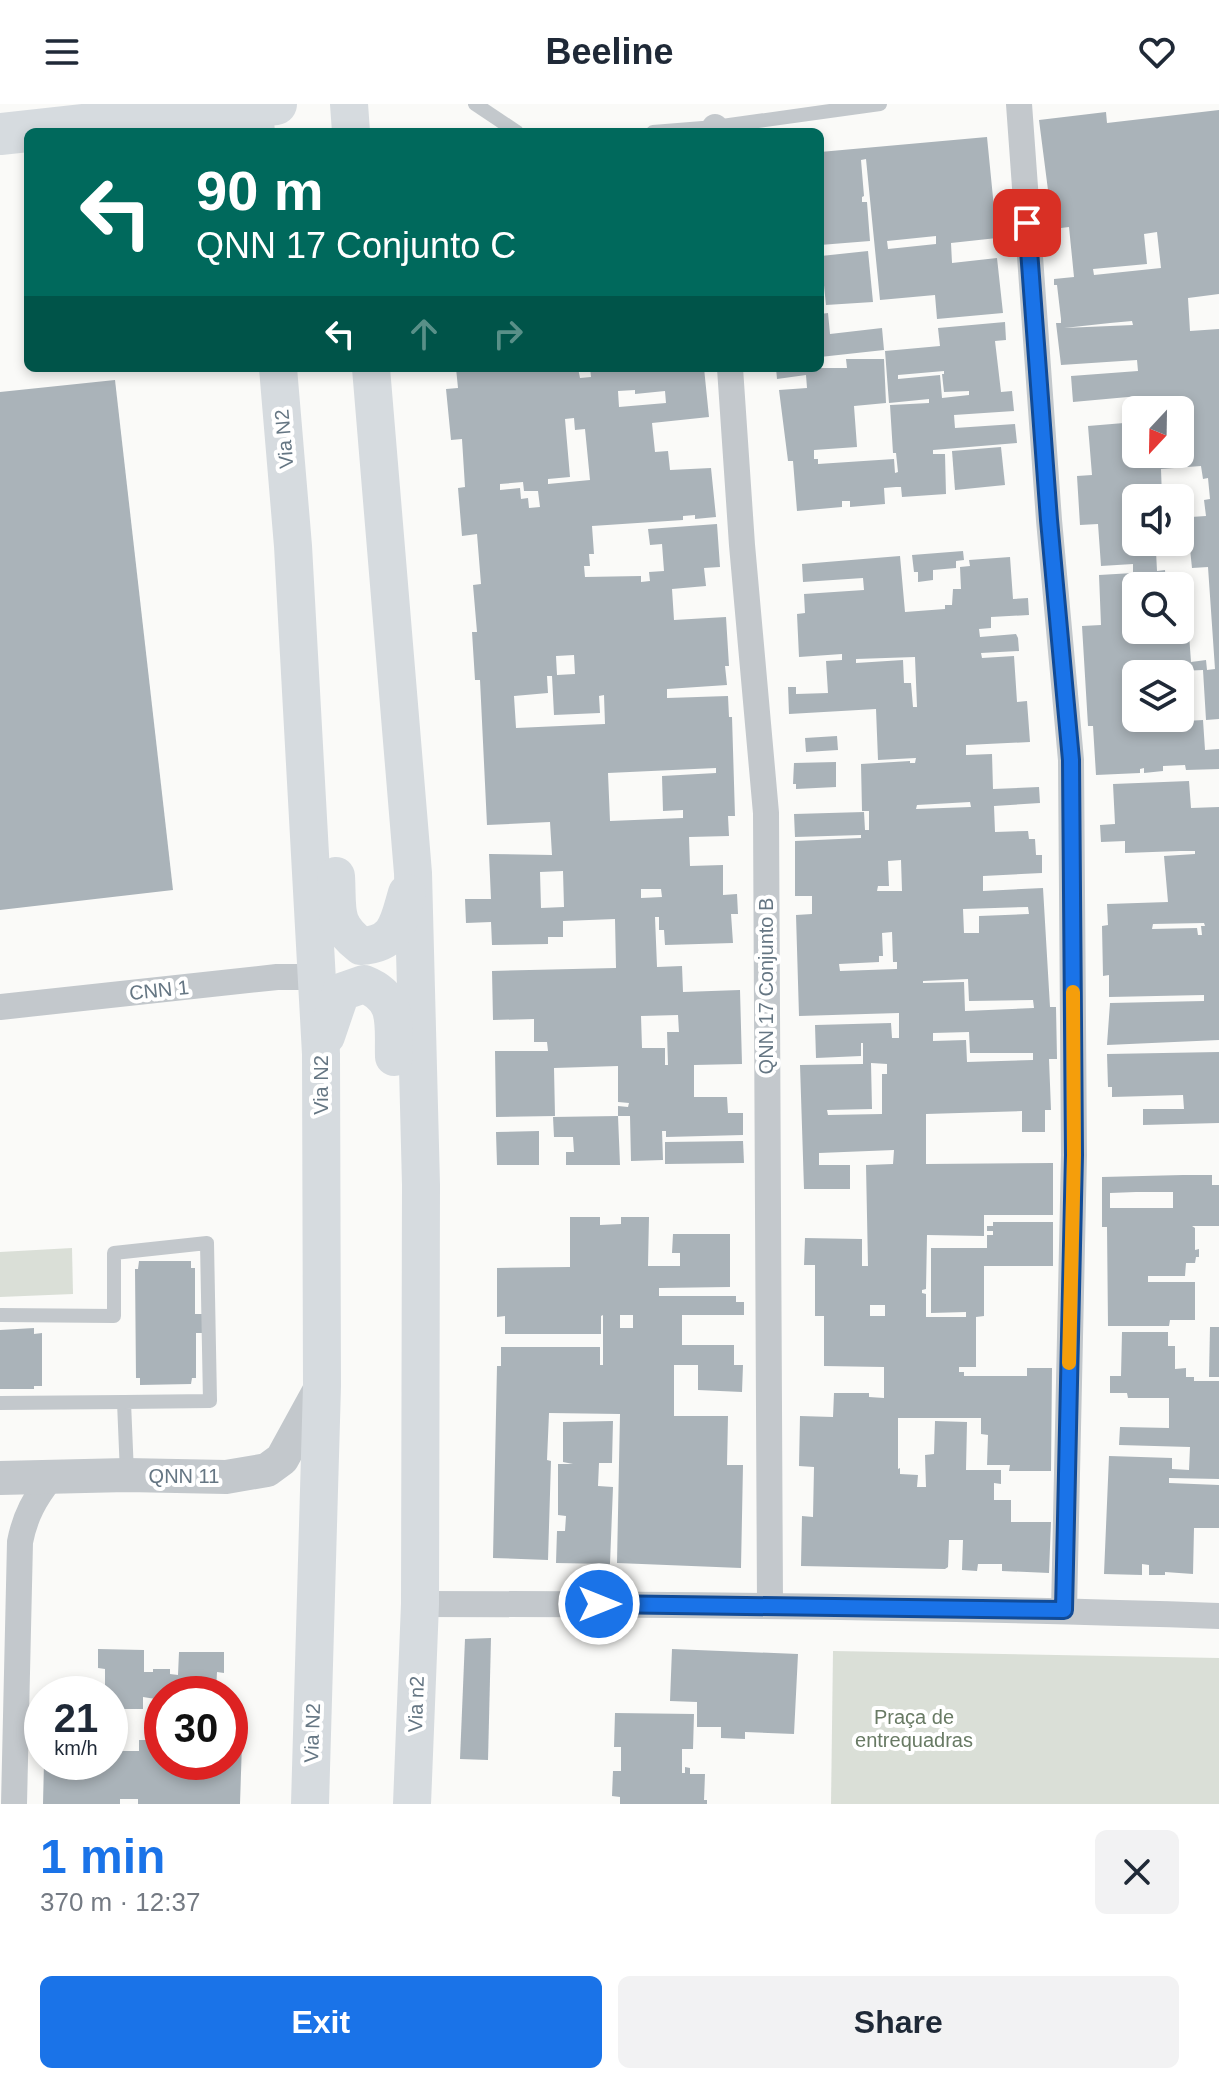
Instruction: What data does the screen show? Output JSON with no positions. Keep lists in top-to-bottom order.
{
  "streets": {
    "main road": ["Via N2", "Via n2"],
    "street": ["QNN 17 Conjunto B", "CNN 1", "QNN 11"]
  },
  "crossings": [
    ["Via N2", "CNN 1"],
    ["Via N2", "QNN 11"]
  ],
  "parks": ["Praça de entrequadras"],
  "north": "bottom",
  "page": {
    "header": "Beeline",
    "turn": ["90 m", "QNN 17 Conjunto C"],
    "speed": "21 km/h",
    "limit": "30",
    "heading": ["1 min", "370 m · 12:37"],
    "buttons": ["Exit", "Share"]
  }
}
